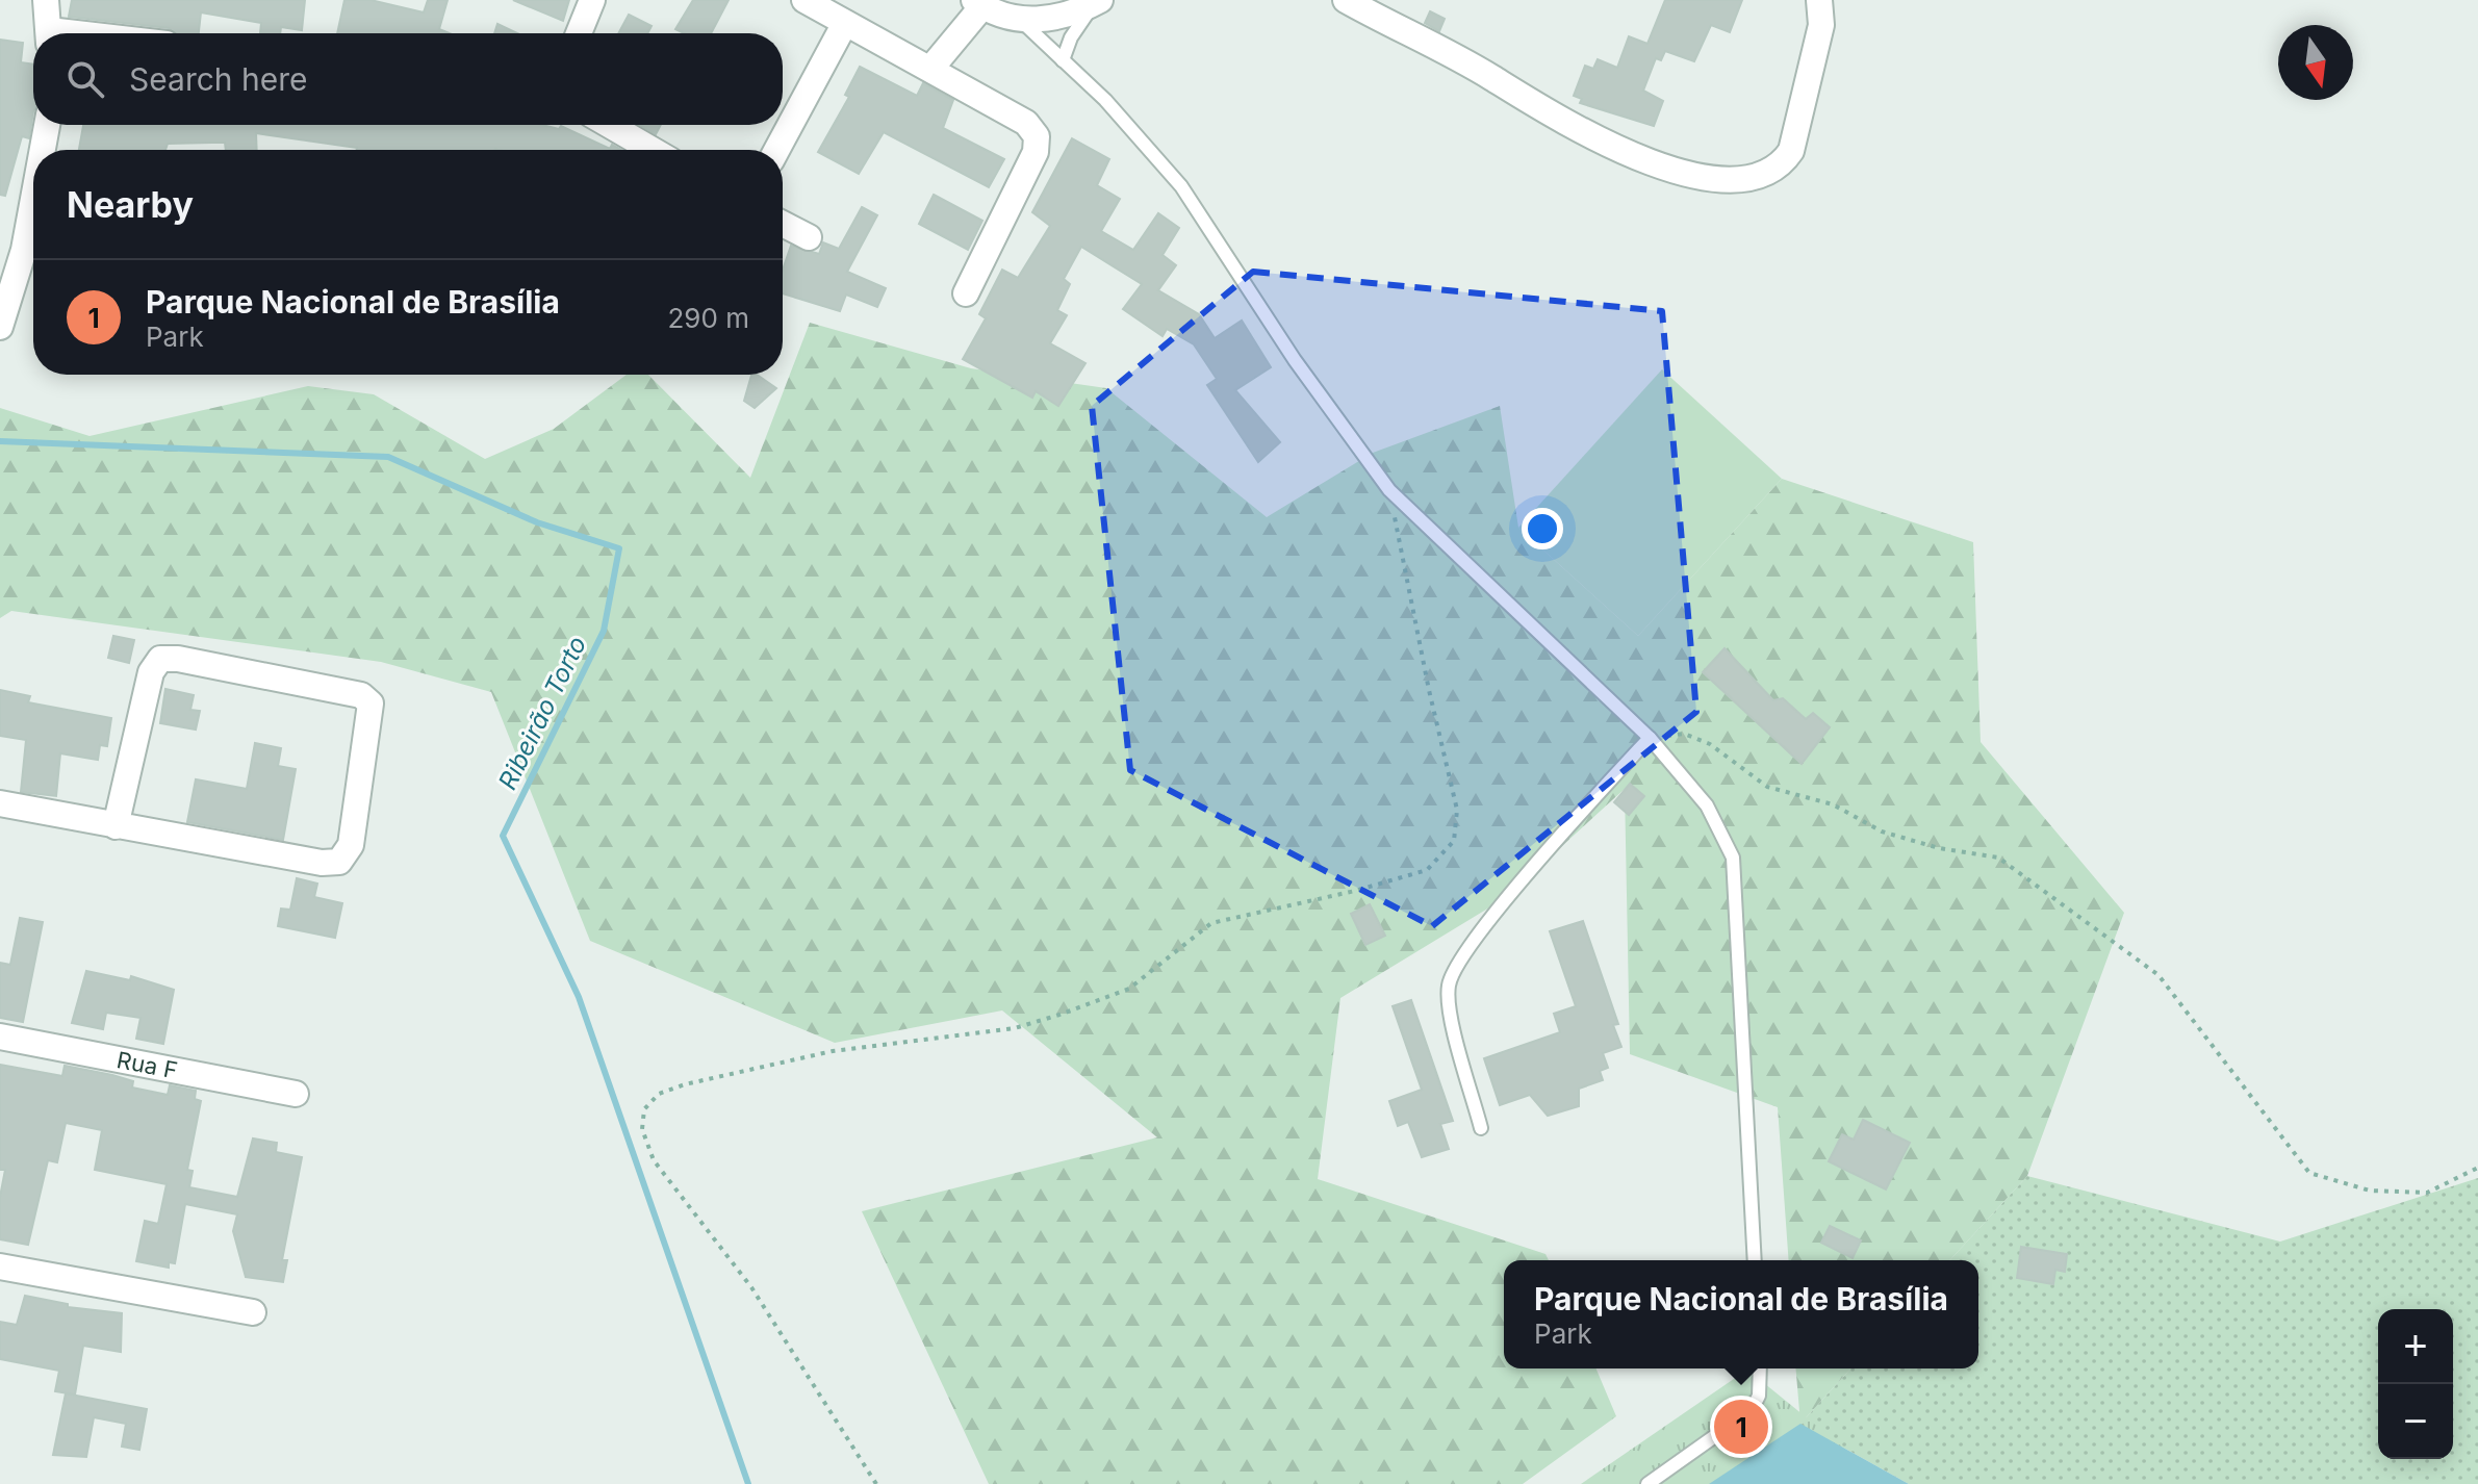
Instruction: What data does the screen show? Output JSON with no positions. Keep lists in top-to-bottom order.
{
  "streets": {
    "street": ["Rua F"]
  },
  "water": ["Ribeirão Torto"],
  "north": "bottom",
  "page": {
    "search": "Search here",
    "heading": "Nearby",
    "list": [
      {
        "mark": "1",
        "name": "Parque Nacional de Brasília",
        "note": "Park",
        "value": "290 m"
      }
    ],
    "popup": ["Parque Nacional de Brasília", "Park"],
    "map_buttons": ["+", "−"],
    "pins": "1"
  }
}
